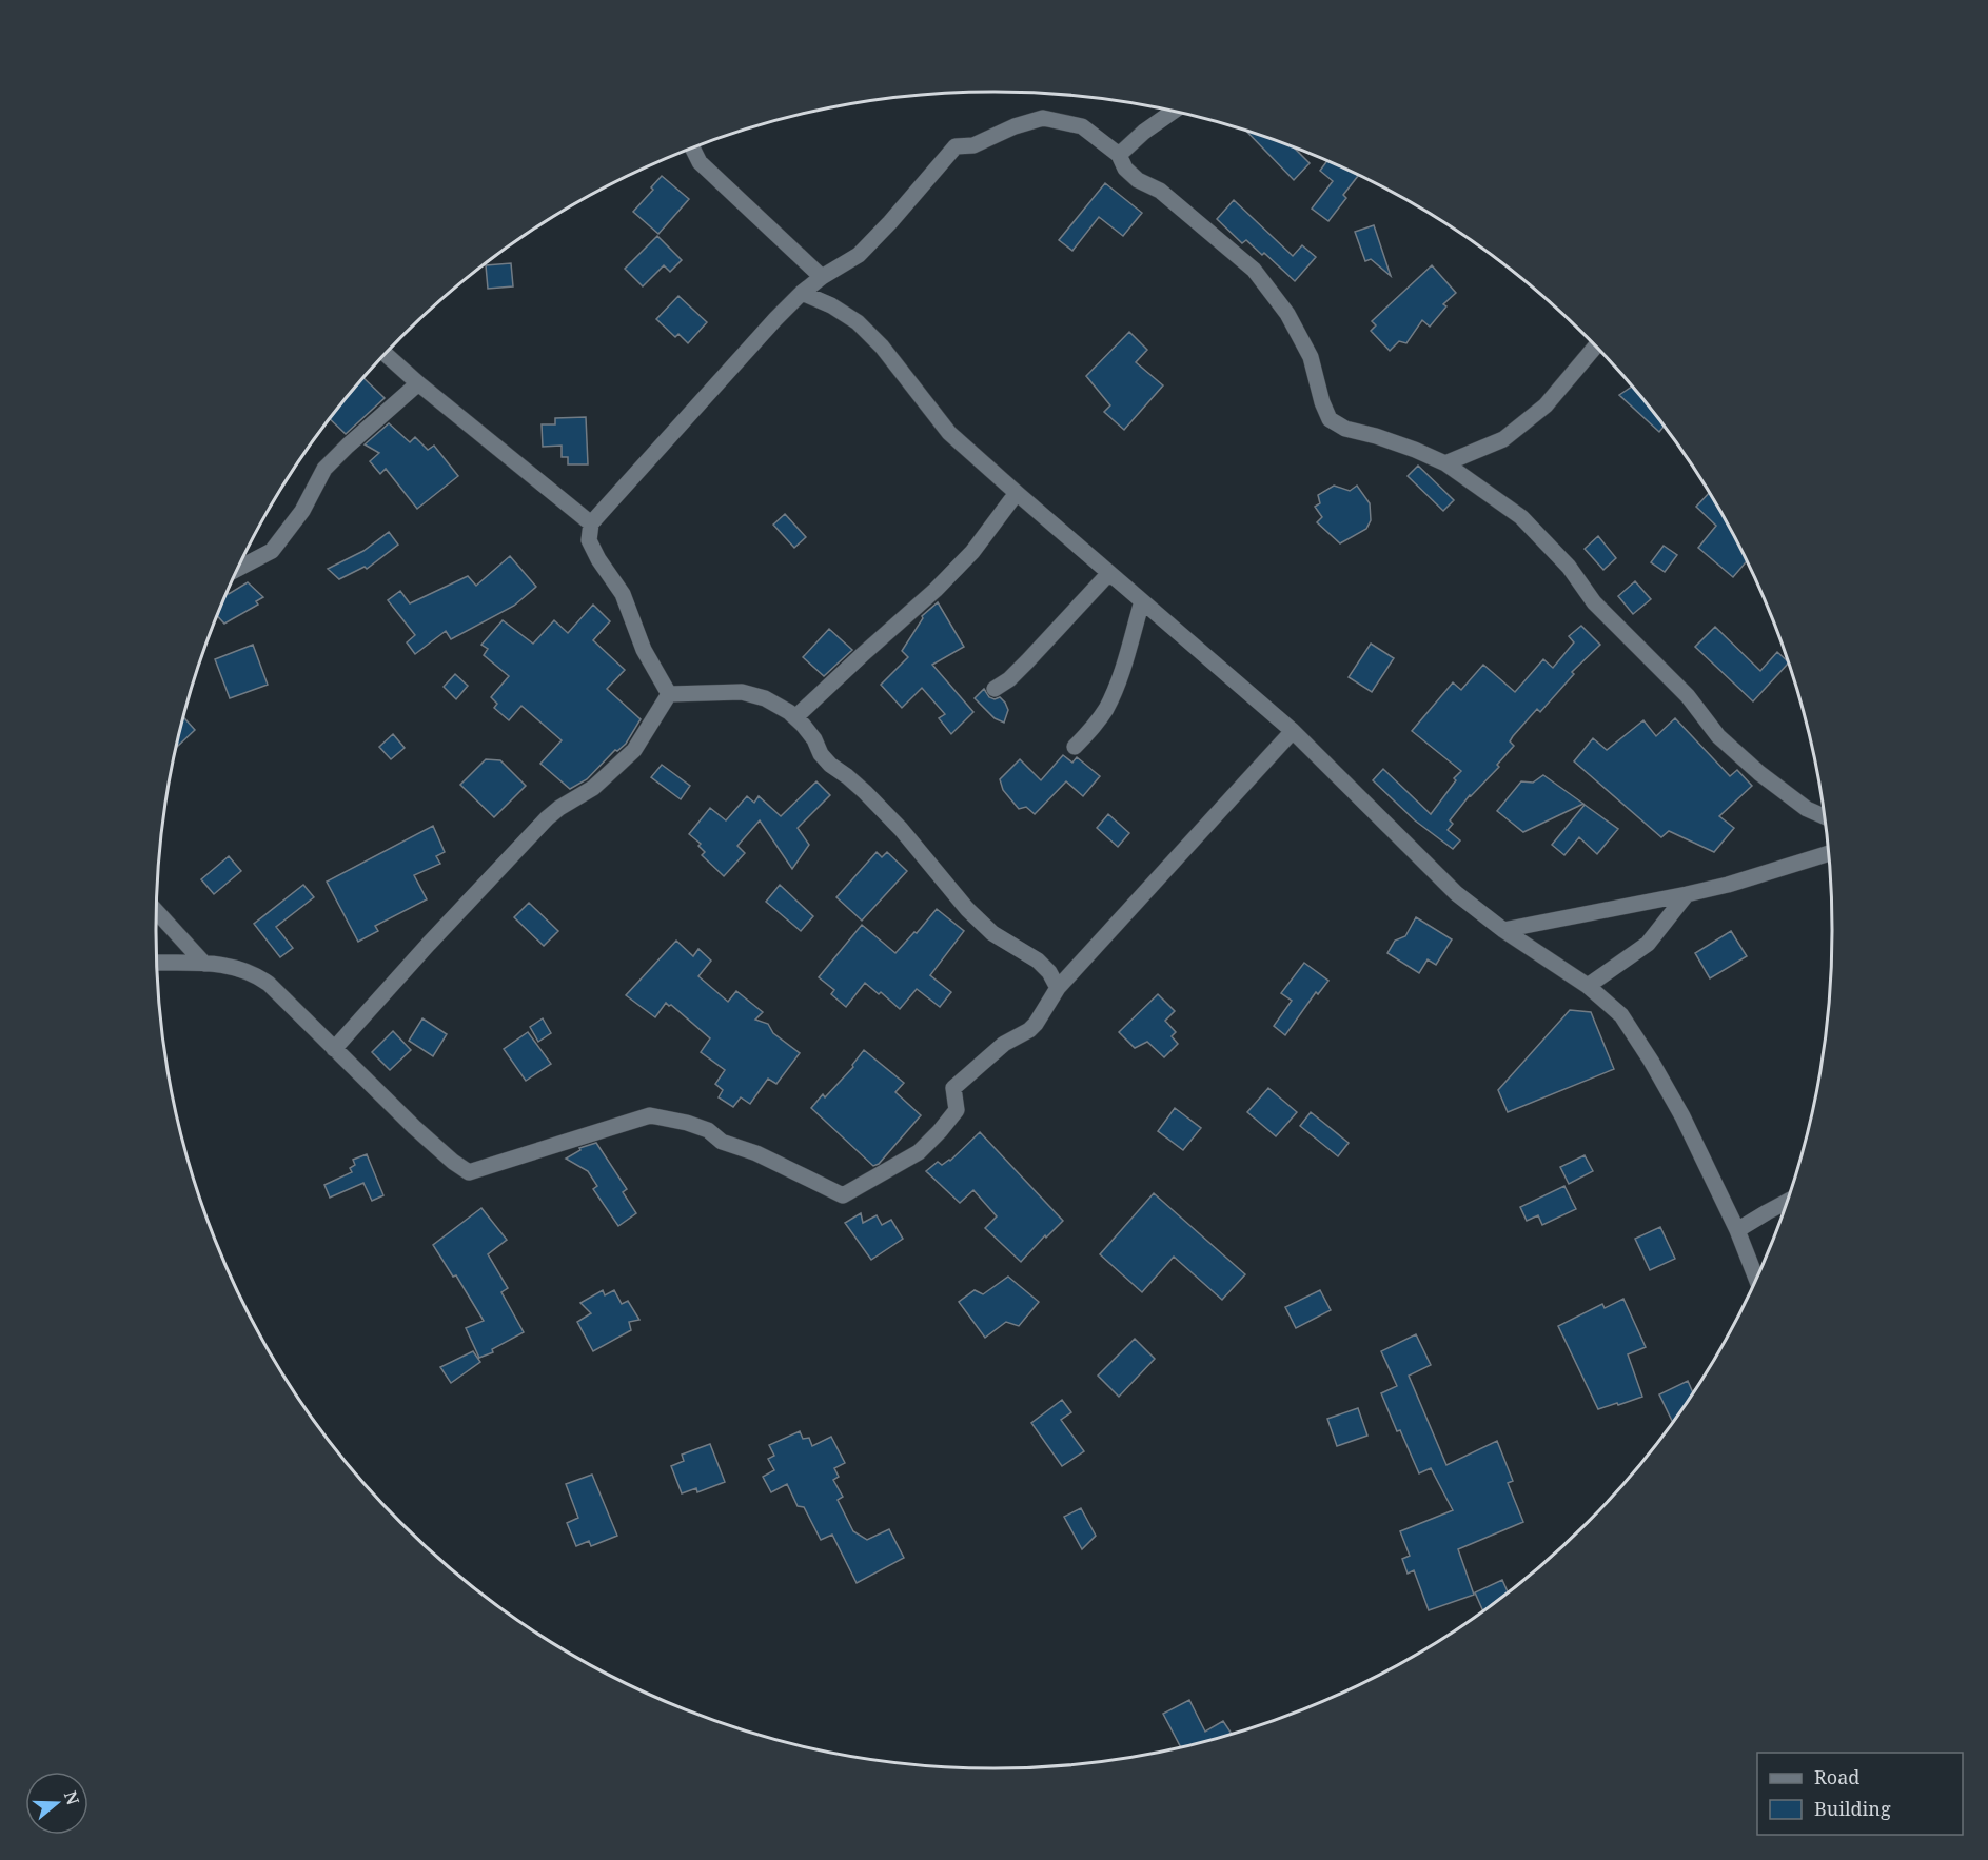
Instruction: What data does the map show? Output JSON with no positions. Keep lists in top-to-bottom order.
{
  "legend": ["Road", "Building"],
  "north": "right"
}
